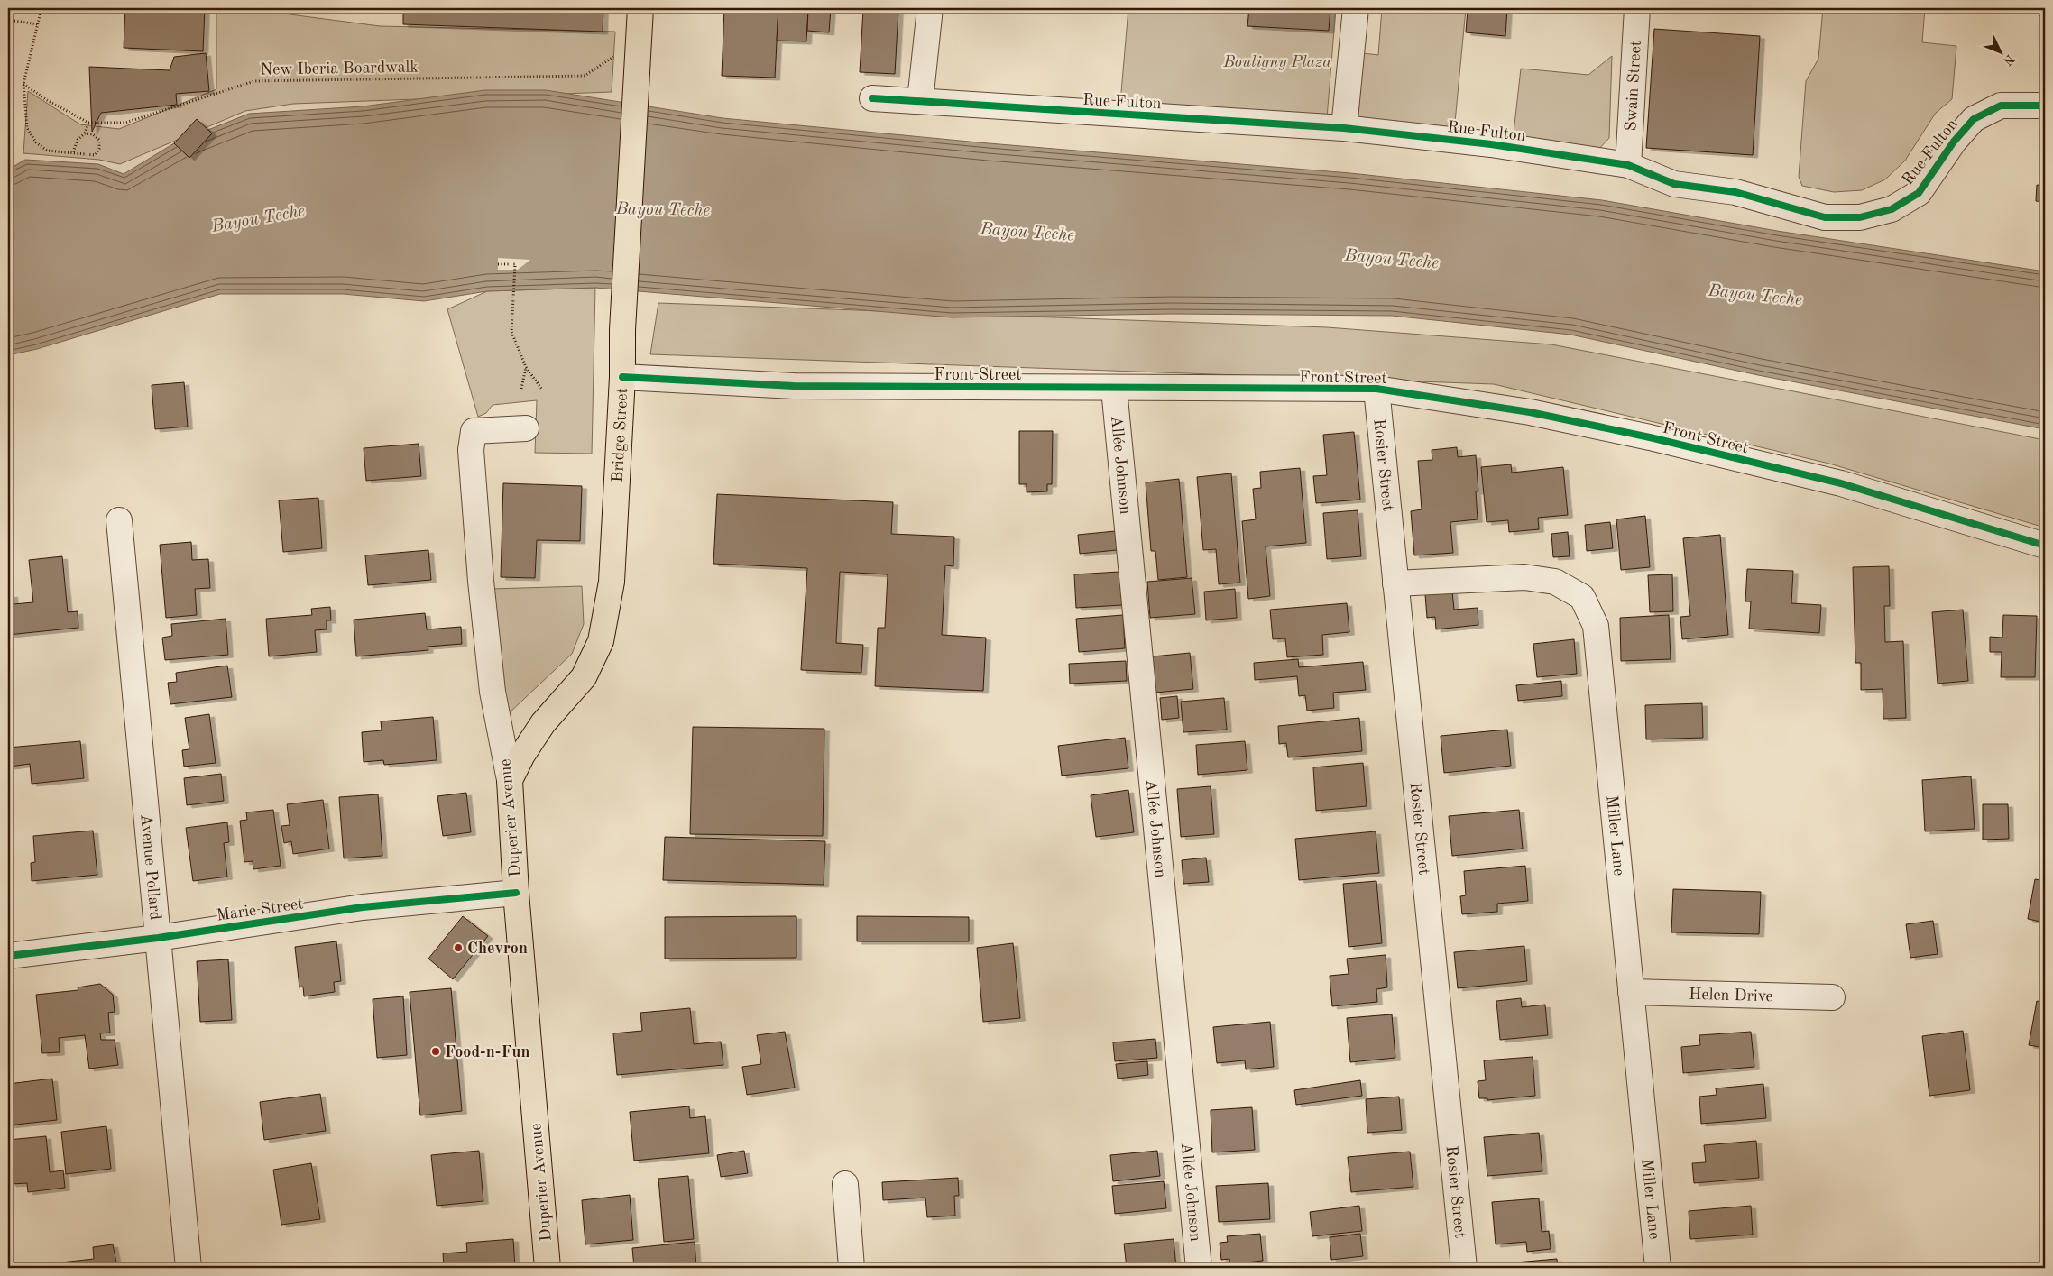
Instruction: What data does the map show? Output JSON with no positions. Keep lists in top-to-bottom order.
{
  "streets": {
    "main road": ["Bridge Street", "Duperier Avenue"],
    "street": [
      "Swain Street",
      "Rue Fulton",
      "Front Street",
      "Allée Johnson",
      "Rosier Street",
      "Miller Lane",
      "Avenue Pollard",
      "Marie Street",
      "Helen Drive"
    ],
    "path": ["New Iberia Boardwalk"]
  },
  "crossings": [
    ["New Iberia Boardwalk", "Bridge Street"],
    ["Swain Street", "Rue Fulton"],
    ["Front Street", "Bridge Street"],
    ["Front Street", "Allée Johnson"],
    ["Front Street", "Rosier Street"],
    ["Bridge Street", "Duperier Avenue"],
    ["Rosier Street", "Miller Lane"],
    ["Duperier Avenue", "Marie Street"],
    ["Miller Lane", "Helen Drive"],
    ["Avenue Pollard", "Marie Street"]
  ],
  "water": ["Bayou Teche"],
  "parks": ["Bouligny Plaza"],
  "places": ["Chevron", "Food-n-Fun"],
  "north": "bottom right"
}
